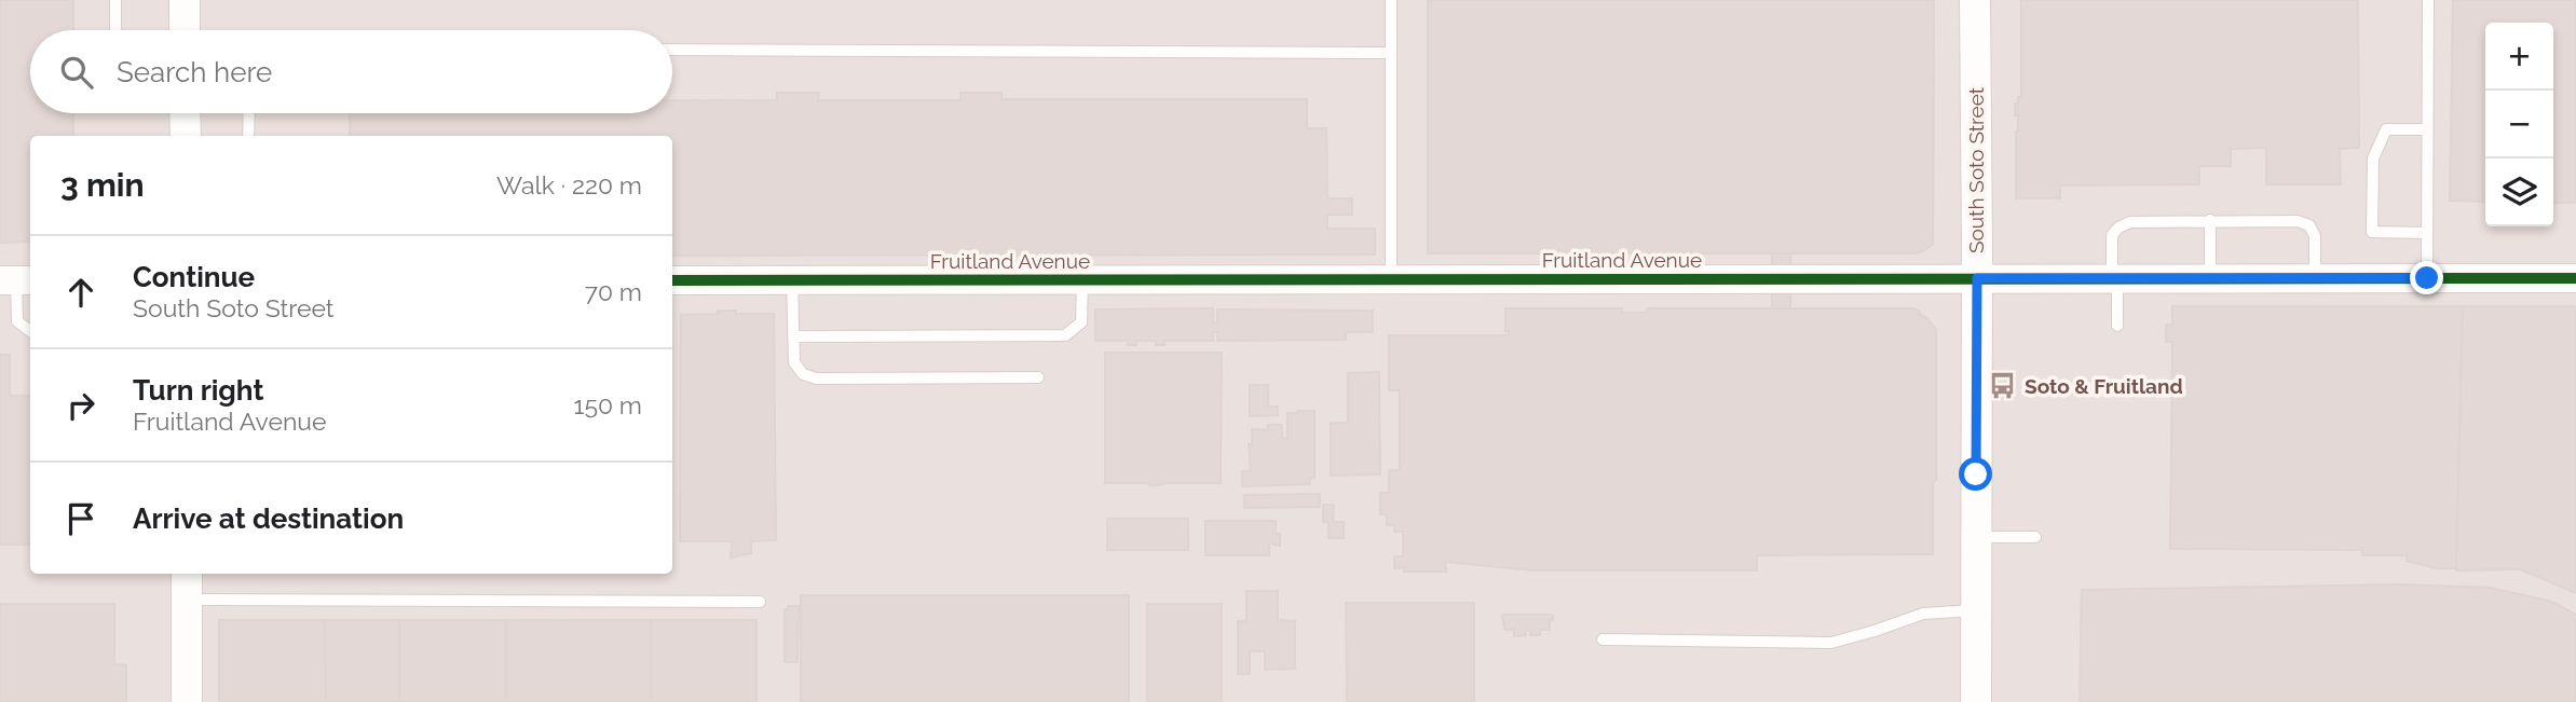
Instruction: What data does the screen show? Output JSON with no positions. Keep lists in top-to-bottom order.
{
  "streets": {
    "main road": ["South Soto Street"],
    "street": ["Fruitland Avenue"]
  },
  "crossings": [
    ["South Soto Street", "Fruitland Avenue"]
  ],
  "places": {
    "bus stop": ["Soto & Fruitland"]
  },
  "page": {
    "map_buttons": ["+", "−"],
    "search": "Search here",
    "heading": ["3 min", "Walk · 220 m"],
    "list": [
      ["Continue", "South Soto Street", "70 m"],
      ["Turn right", "Fruitland Avenue", "150 m"],
      "Arrive at destination"
    ]
  }
}
